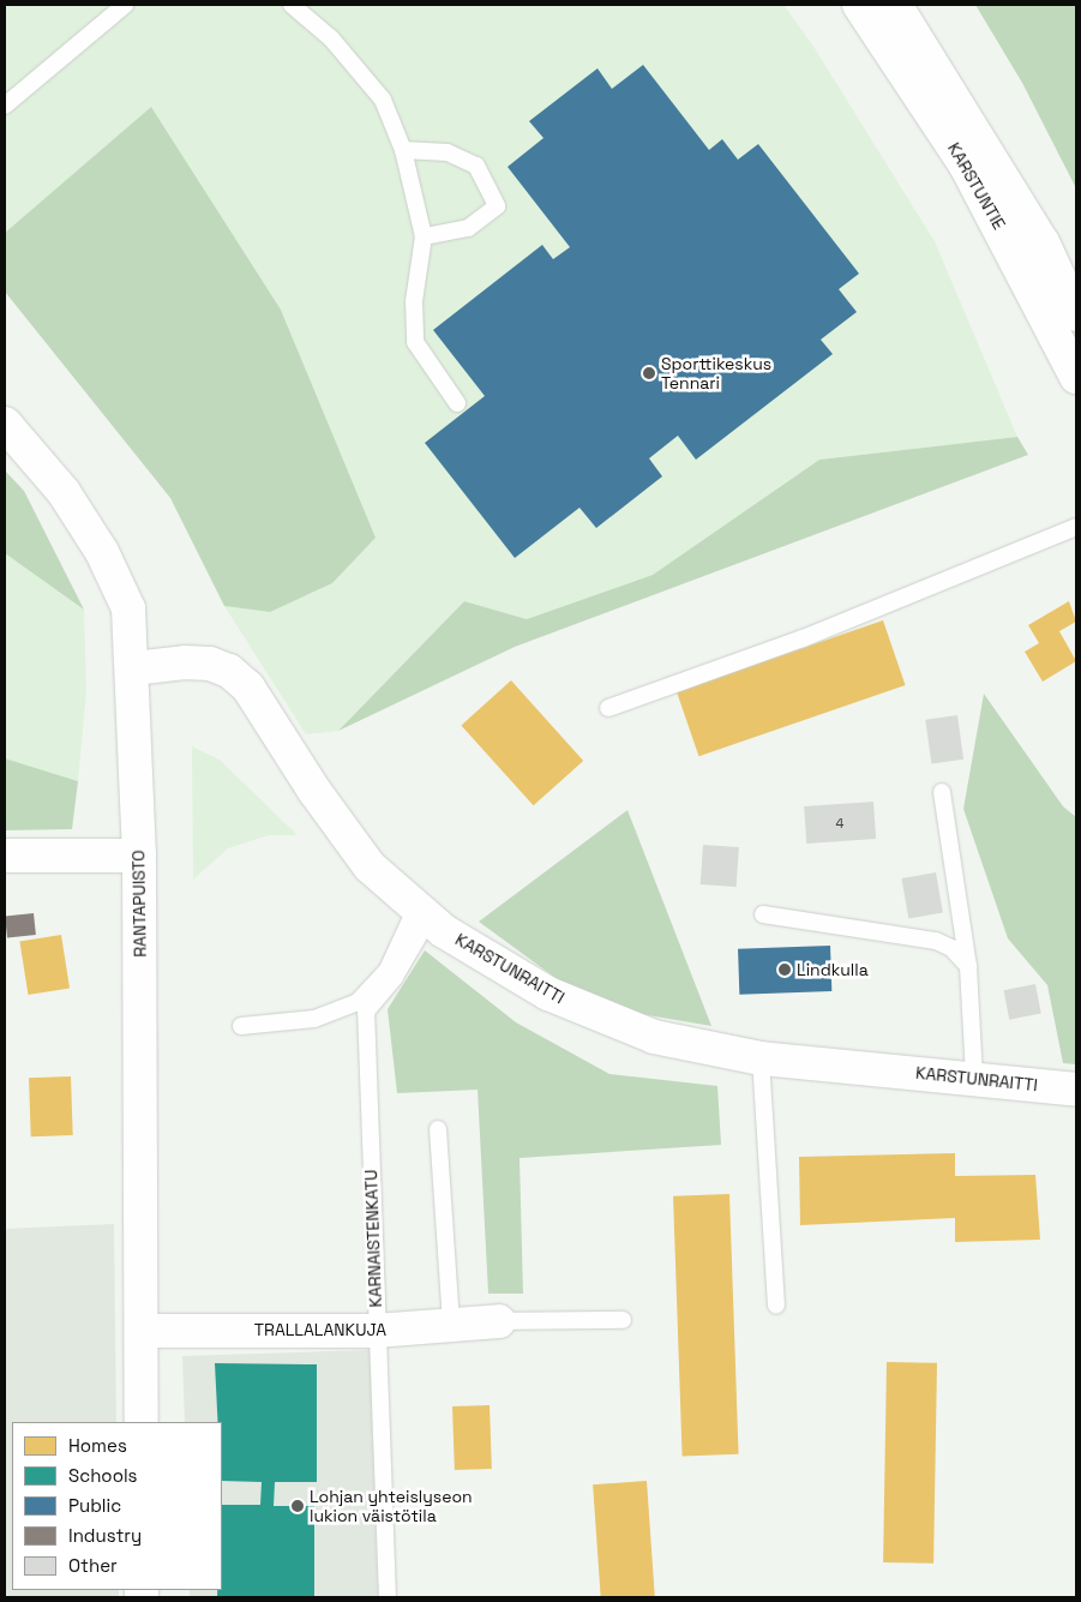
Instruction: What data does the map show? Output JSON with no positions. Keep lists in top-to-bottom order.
{
  "streets": {
    "street": [
      "KARSTUNTIE",
      "RANTAPUISTO",
      "KARSTUNRAITTI",
      "TRALLALANKUJA"
    ],
    "lane": ["KARNAISTENKATU"]
  },
  "crossings": [
    ["RANTAPUISTO", "KARSTUNRAITTI"],
    ["RANTAPUISTO", "TRALLALANKUJA"],
    ["KARSTUNRAITTI", "KARNAISTENKATU"],
    ["KARNAISTENKATU", "TRALLALANKUJA"]
  ],
  "places": ["Sporttikeskus Tennari", "Lindkulla", "Lohjan yhteislyseon lukion väistötila"],
  "house_numbers": ["4"],
  "legend": [
    "Homes",
    "Schools",
    "Public",
    "Industry",
    "Other"
  ]
}
